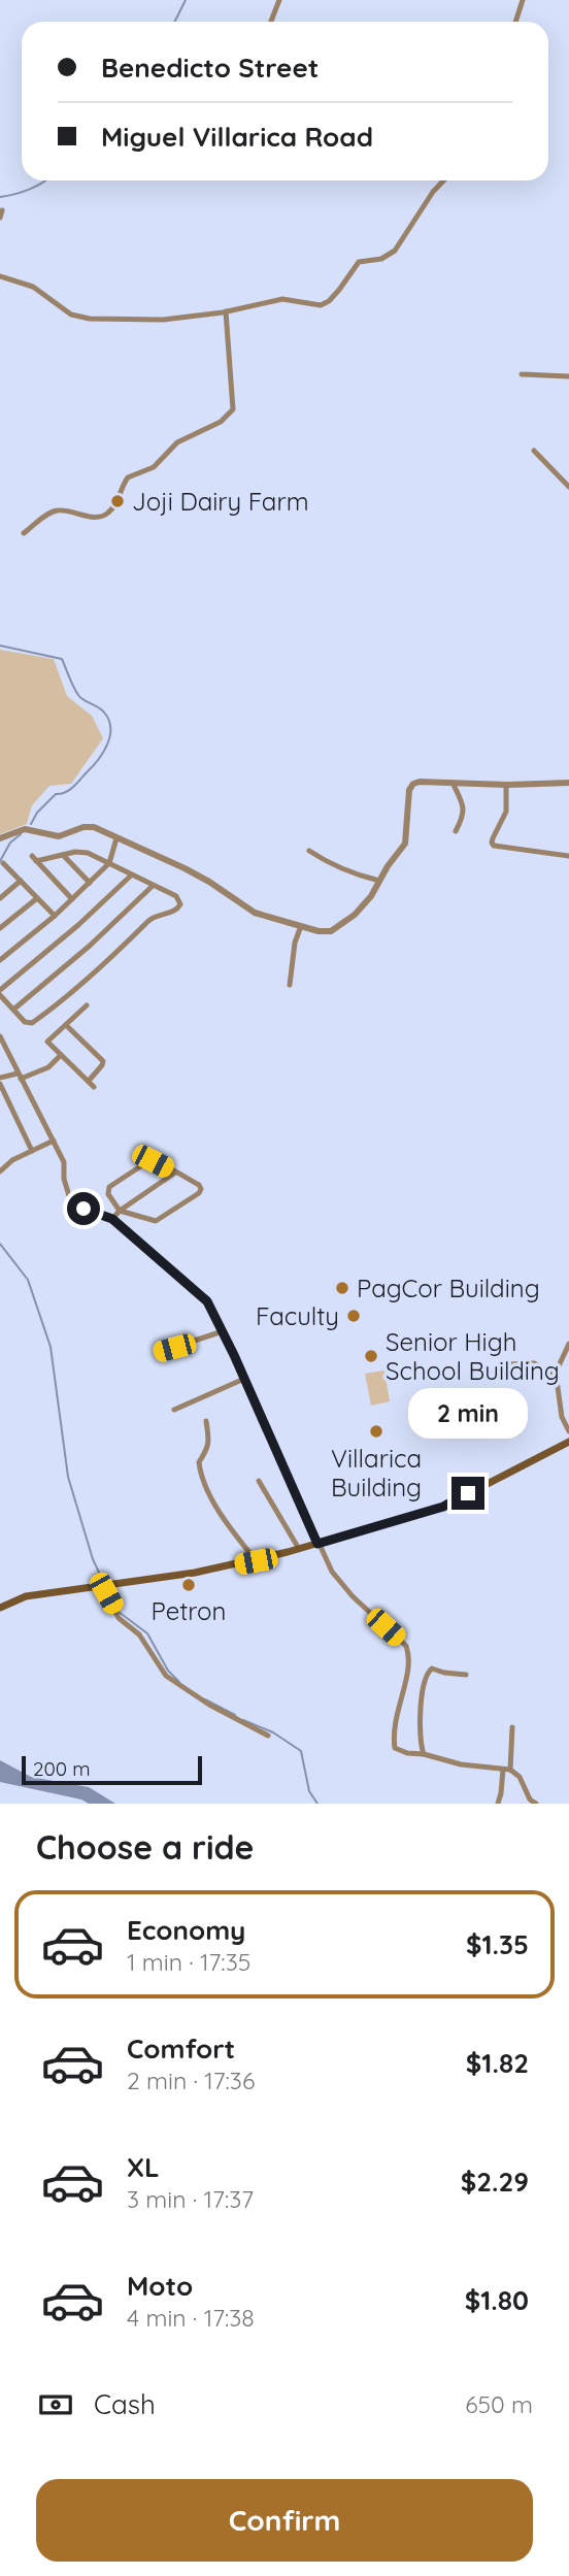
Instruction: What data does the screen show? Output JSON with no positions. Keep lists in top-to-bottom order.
{
  "places": [
    "Joji Dairy Farm",
    "PagCor Building",
    "Faculty",
    "Senior High School Building",
    "Villarica Building",
    "Petron"
  ],
  "scale_bar": "200 m",
  "page": {
    "banner": ["Benedicto Street", "Miguel Villarica Road"],
    "bubble": "2 min",
    "scale": "200 m",
    "heading": "Choose a ride",
    "list": [
      {
        "name": "Economy",
        "note": "1 min · 17:35",
        "value": "$1.35"
      },
      {
        "name": "Comfort",
        "note": "2 min · 17:36",
        "value": "$1.82"
      },
      {
        "name": "XL",
        "note": "3 min · 17:37",
        "value": "$2.29"
      },
      {
        "name": "Moto",
        "note": "4 min · 17:38",
        "value": "$1.80"
      }
    ],
    "pay": ["Cash", "650 m"],
    "buttons": "Confirm"
  }
}
